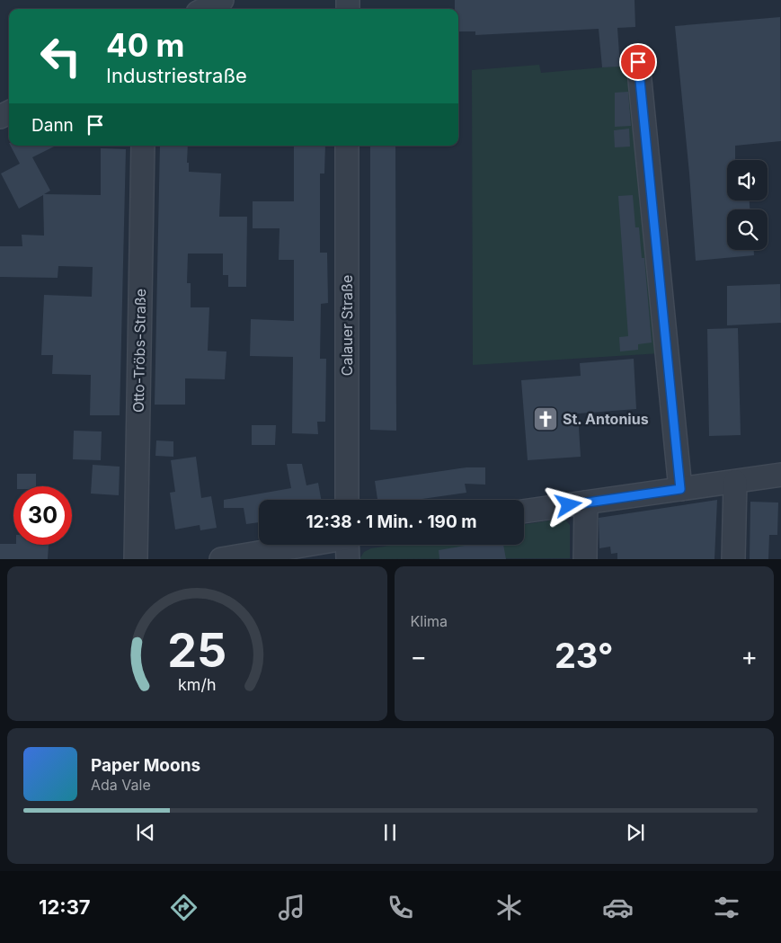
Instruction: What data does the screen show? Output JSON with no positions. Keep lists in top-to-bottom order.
{
  "streets": {
    "street": ["Calauer Straße", "Otto-Tröbs-Straße"]
  },
  "places": {
    "church": ["St. Antonius"]
  },
  "page": {
    "turn": ["40 m", "Industriestraße"],
    "then": "Dann",
    "limit": "30",
    "trip": "12:38 · 1 Min. · 190 m",
    "tile": "Klima",
    "heat": ["−", "23°", "+"],
    "song": ["Paper Moons", "Ada Vale"],
    "tabs": "12:37",
    "gauge": ["25", "km/h"]
  }
}
